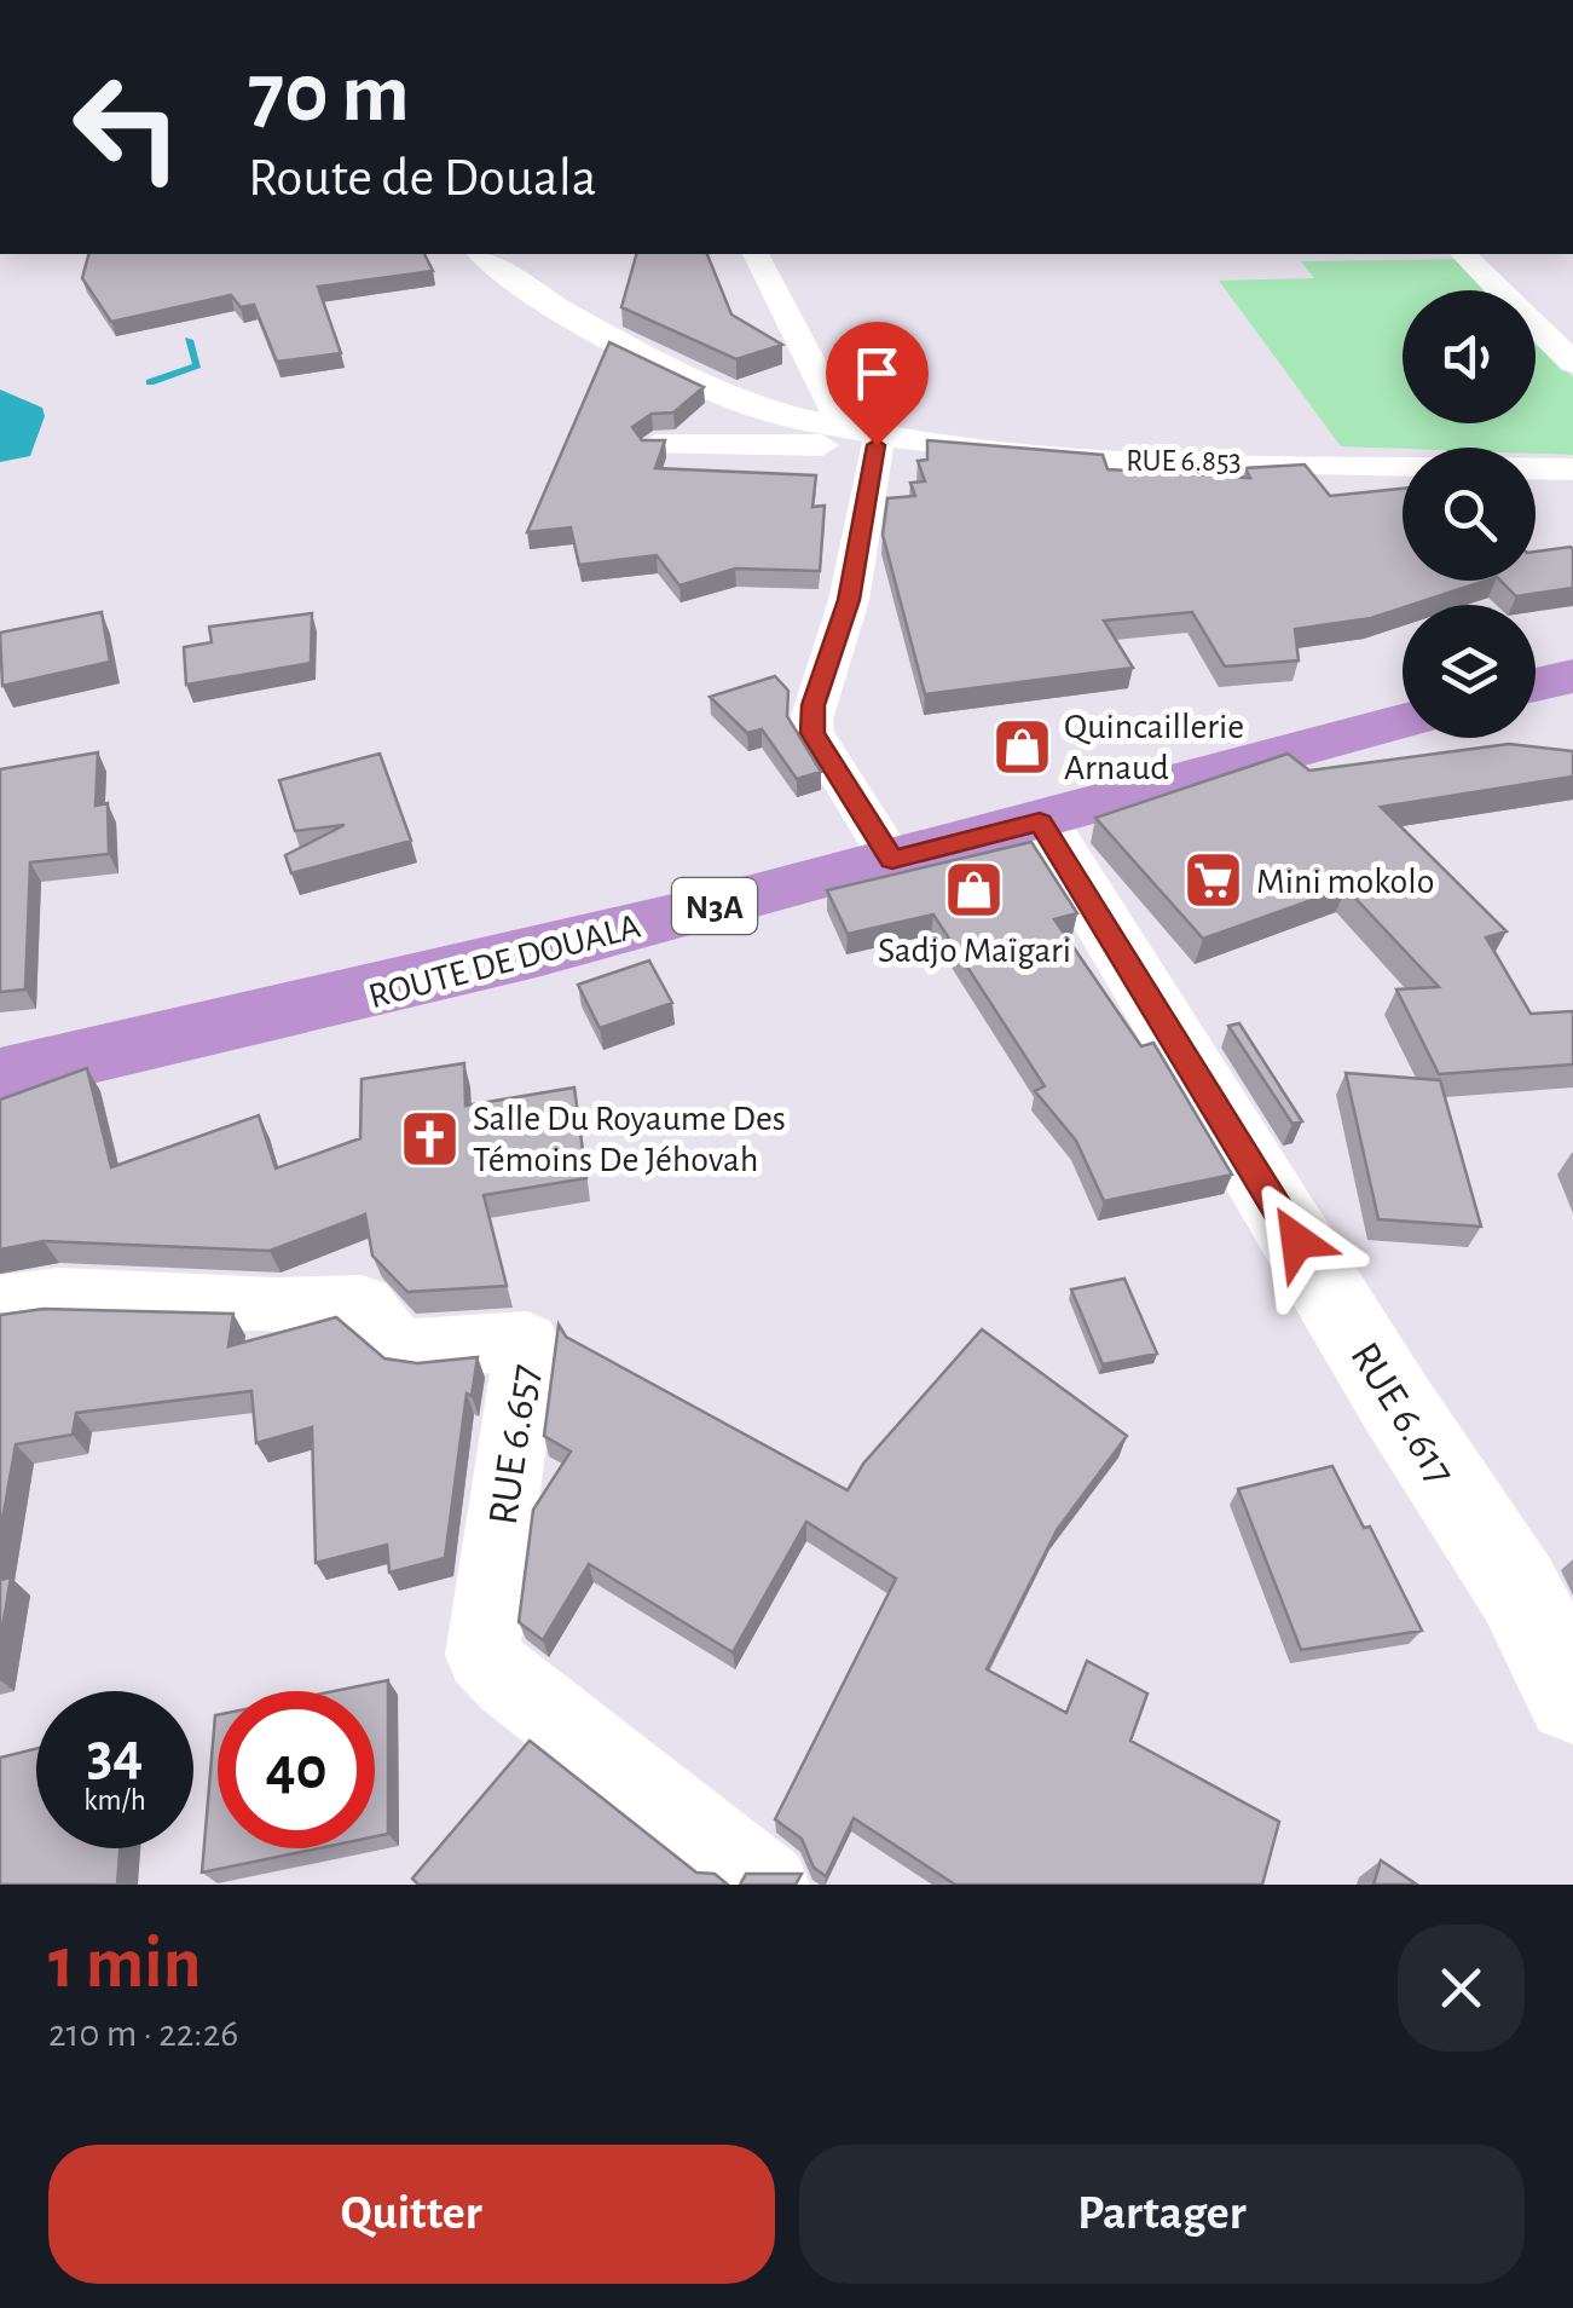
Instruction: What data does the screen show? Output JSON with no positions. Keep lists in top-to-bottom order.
{
  "streets": {
    "highway": ["N3A", "ROUTE DE DOUALA"],
    "street": ["RUE 6.853", "RUE 6.617", "RUE 6.657"]
  },
  "crossings": [
    ["ROUTE DE DOUALA", "RUE 6.617"]
  ],
  "places": {
    "shop": ["Quincaillerie Arnaud", "Sadjo Maïgari"],
    "supermarket": ["Mini mokolo"],
    "church": ["Salle Du Royaume Des Témoins De Jéhovah"]
  },
  "page": {
    "turn": ["70 m", "Route de Douala"],
    "speed": "34 km/h",
    "limit": "40",
    "heading": ["1 min", "210 m · 22:26"],
    "buttons": ["Quitter", "Partager"]
  }
}
